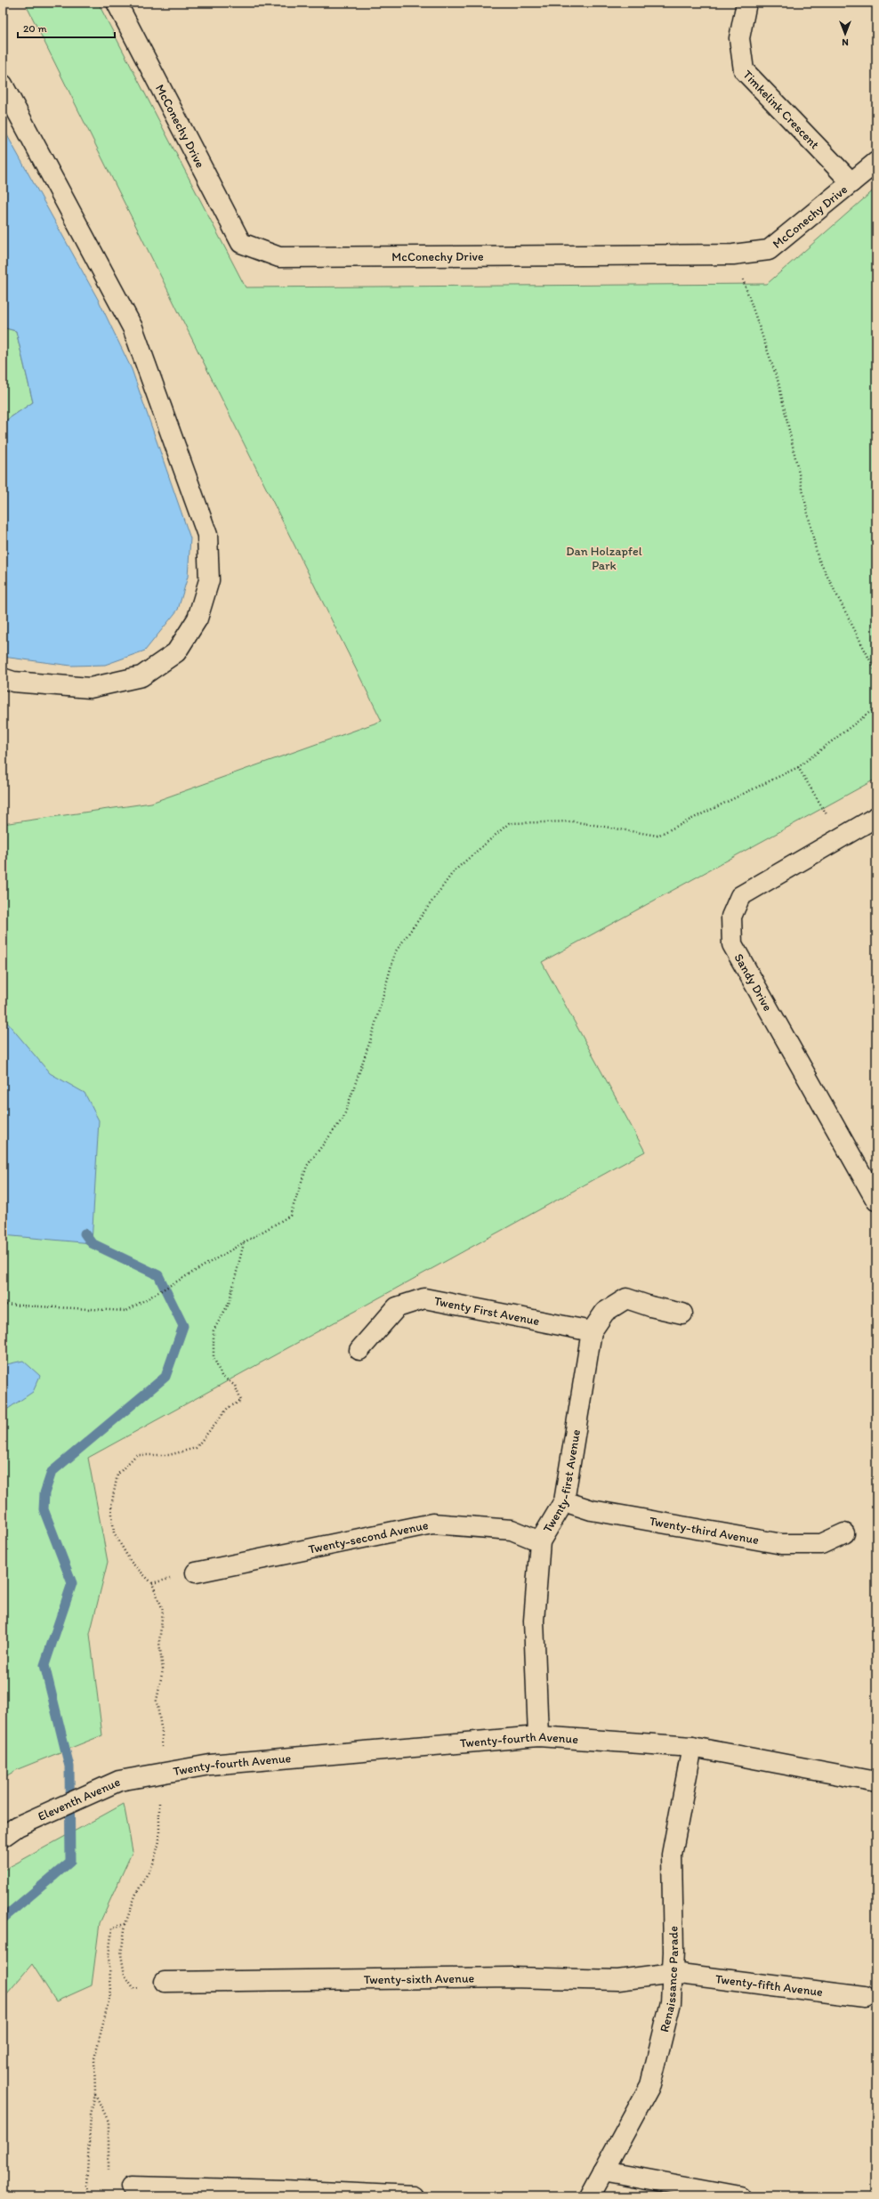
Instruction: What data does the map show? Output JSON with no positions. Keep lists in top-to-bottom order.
{
  "streets": {
    "street": [
      "Timkelink Crescent",
      "McConechy Drive",
      "Sandy Drive",
      "Twenty First Avenue",
      "Twenty-first Avenue",
      "Twenty-third Avenue",
      "Twenty-second Avenue",
      "Twenty-fourth Avenue",
      "Eleventh Avenue",
      "Twenty-sixth Avenue",
      "Renaissance Parade",
      "Twenty-fifth Avenue"
    ]
  },
  "crossings": [
    ["Timkelink Crescent", "McConechy Drive"],
    ["Twenty First Avenue", "Twenty-first Avenue"],
    ["Twenty-first Avenue", "Twenty-third Avenue"],
    ["Twenty-first Avenue", "Twenty-second Avenue"],
    ["Twenty-first Avenue", "Twenty-fourth Avenue"],
    ["Twenty-fourth Avenue", "Eleventh Avenue"],
    ["Twenty-fourth Avenue", "Renaissance Parade"],
    ["Twenty-sixth Avenue", "Renaissance Parade"],
    ["Twenty-sixth Avenue", "Twenty-fifth Avenue"],
    ["Renaissance Parade", "Twenty-fifth Avenue"]
  ],
  "parks": ["Dan Holzapfel Park"],
  "scale_bar": "20 m",
  "north": "bottom"
}
